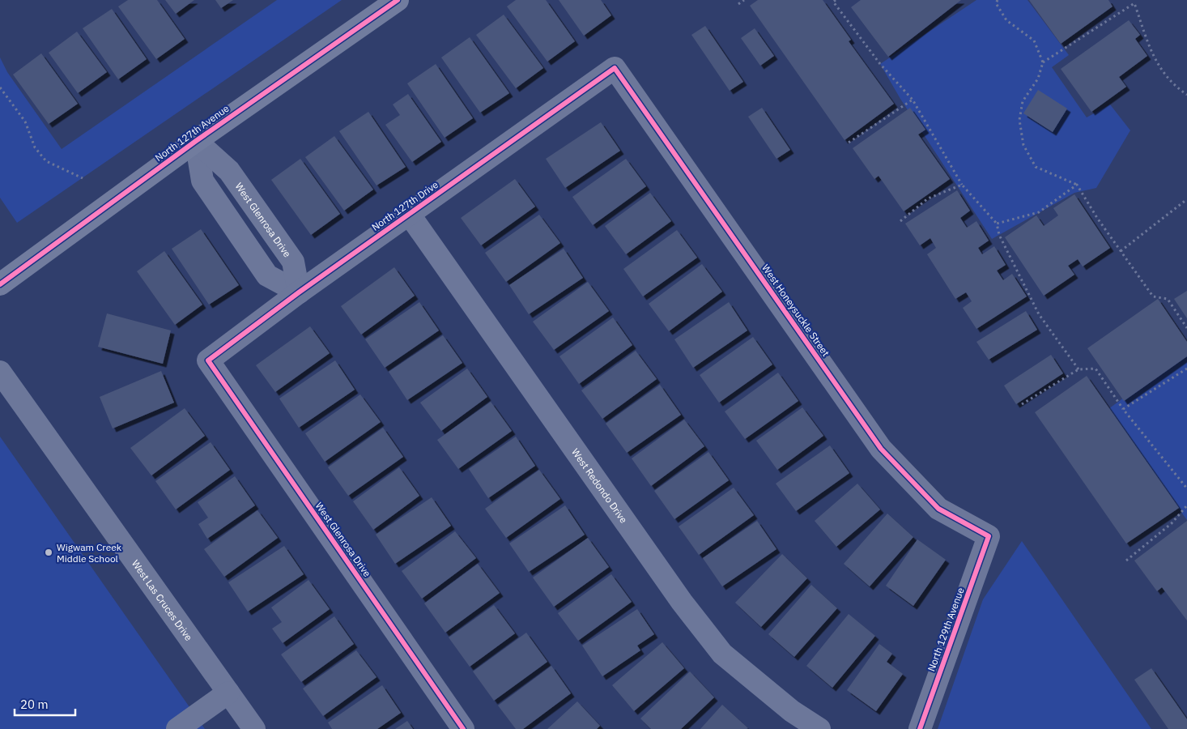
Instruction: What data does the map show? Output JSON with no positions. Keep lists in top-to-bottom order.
{
  "streets": {
    "street": [
      "North 127th Avenue",
      "North 127th Drive",
      "West Glenrosa Drive",
      "West Honeysuckle Street",
      "West Redondo Drive",
      "West Las Cruces Drive",
      "North 129th Avenue"
    ]
  },
  "crossings": [
    ["North 127th Avenue", "West Glenrosa Drive"],
    ["North 127th Drive", "West Glenrosa Drive"],
    ["North 127th Drive", "West Honeysuckle Street"],
    ["North 127th Drive", "West Redondo Drive"],
    ["West Honeysuckle Street", "North 129th Avenue"]
  ],
  "places": ["Wigwam Creek Middle School"],
  "scale_bar": "20 m"
}
